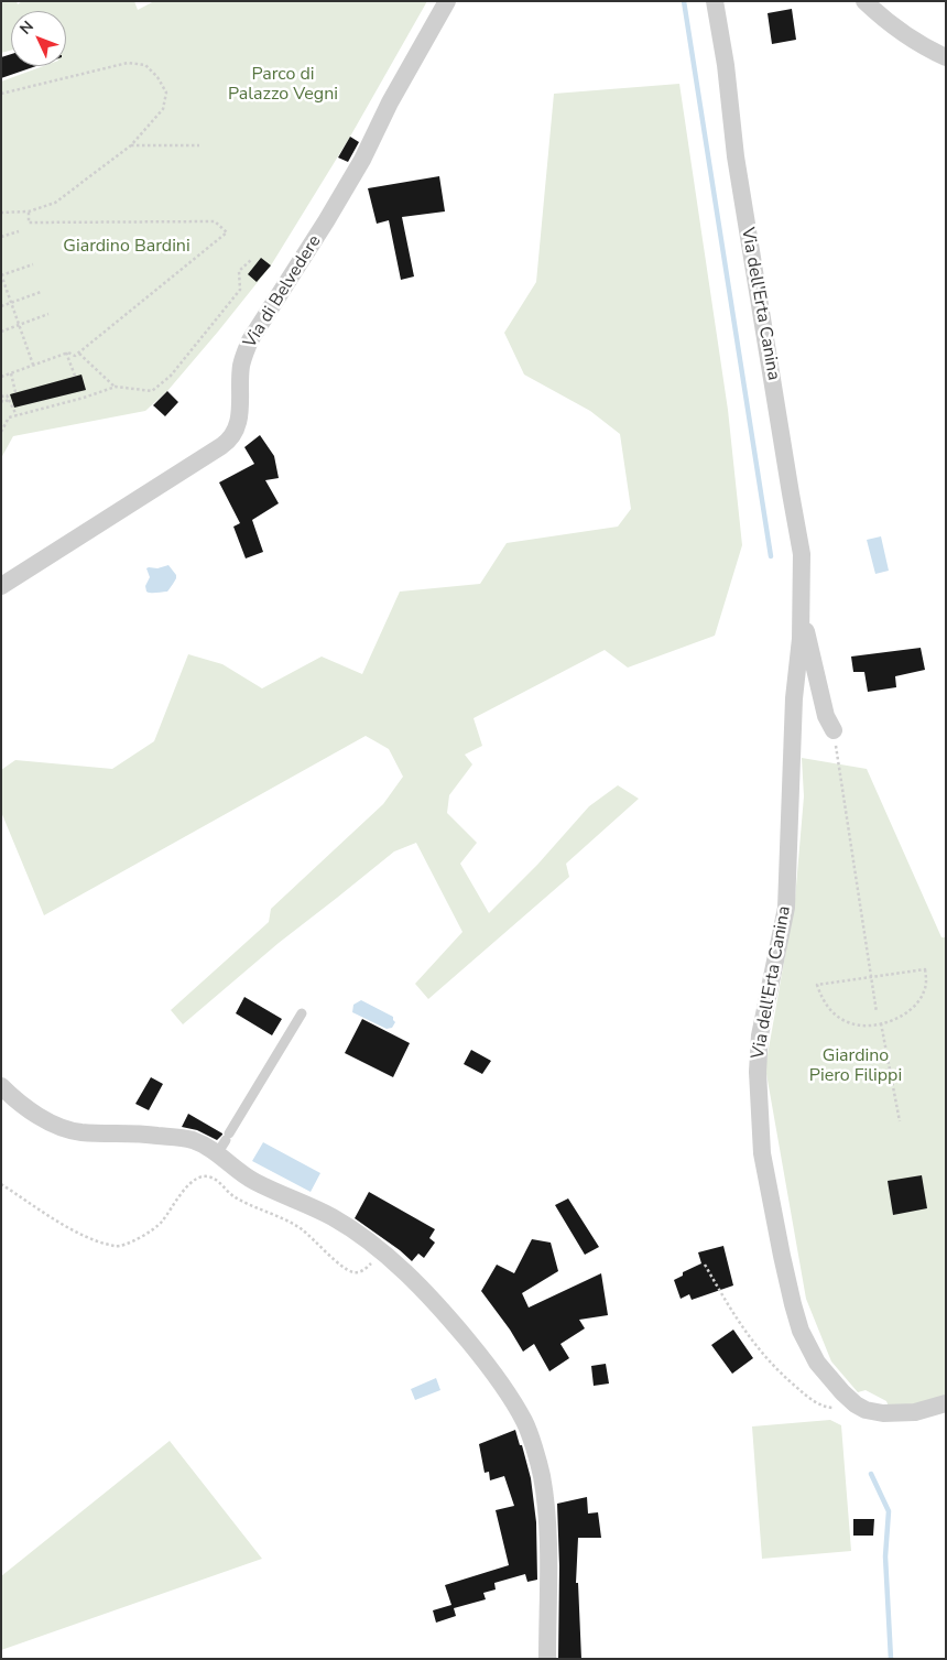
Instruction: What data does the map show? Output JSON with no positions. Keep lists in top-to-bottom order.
{
  "streets": {
    "street": ["Via di Belvedere", "Via dell'Erta Canina"]
  },
  "parks": ["Parco di Palazzo Vegni", "Giardino Bardini", "Giardino Piero Filippi"],
  "north": "top left"
}
